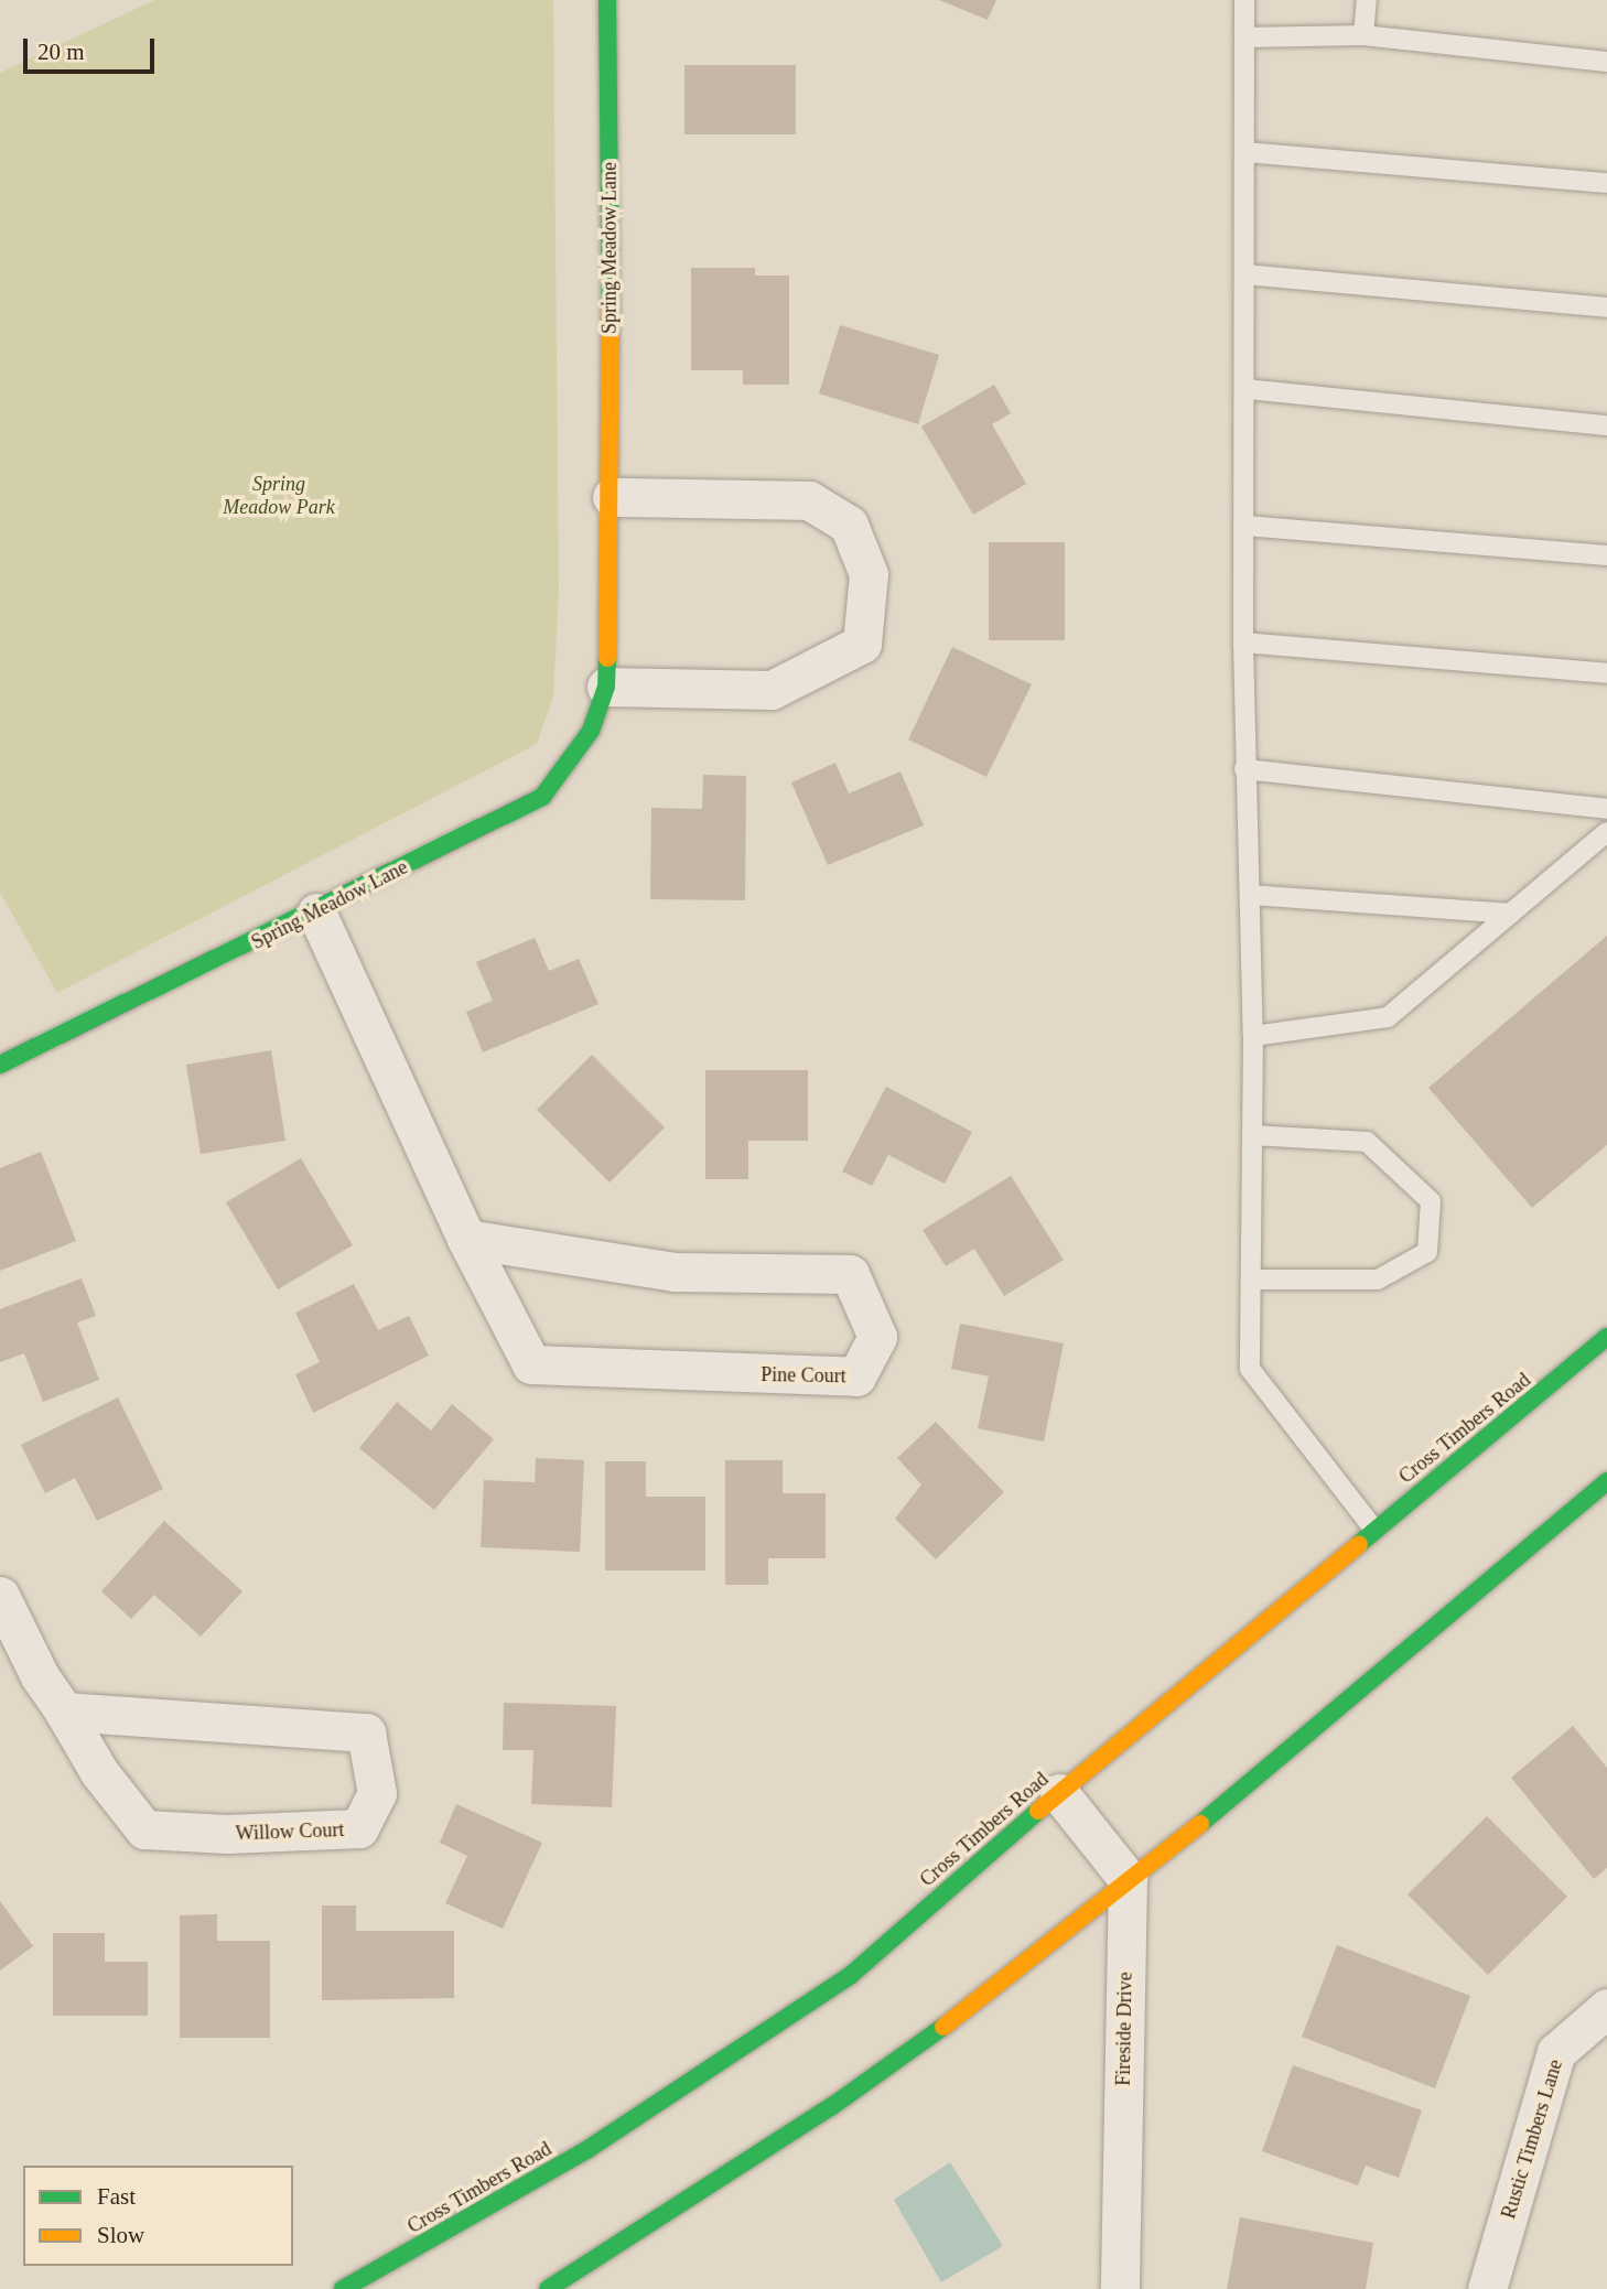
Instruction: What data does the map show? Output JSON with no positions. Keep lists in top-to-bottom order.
{
  "streets": {
    "main road": ["Spring Meadow Lane", "Cross Timbers Road"],
    "street": [
      "Pine Court",
      "Willow Court",
      "Fireside Drive",
      "Rustic Timbers Lane"
    ]
  },
  "crossings": [
    ["Spring Meadow Lane", "Pine Court"]
  ],
  "parks": ["Spring Meadow Park"],
  "legend": ["Fast", "Slow"],
  "scale_bar": "20 m"
}
